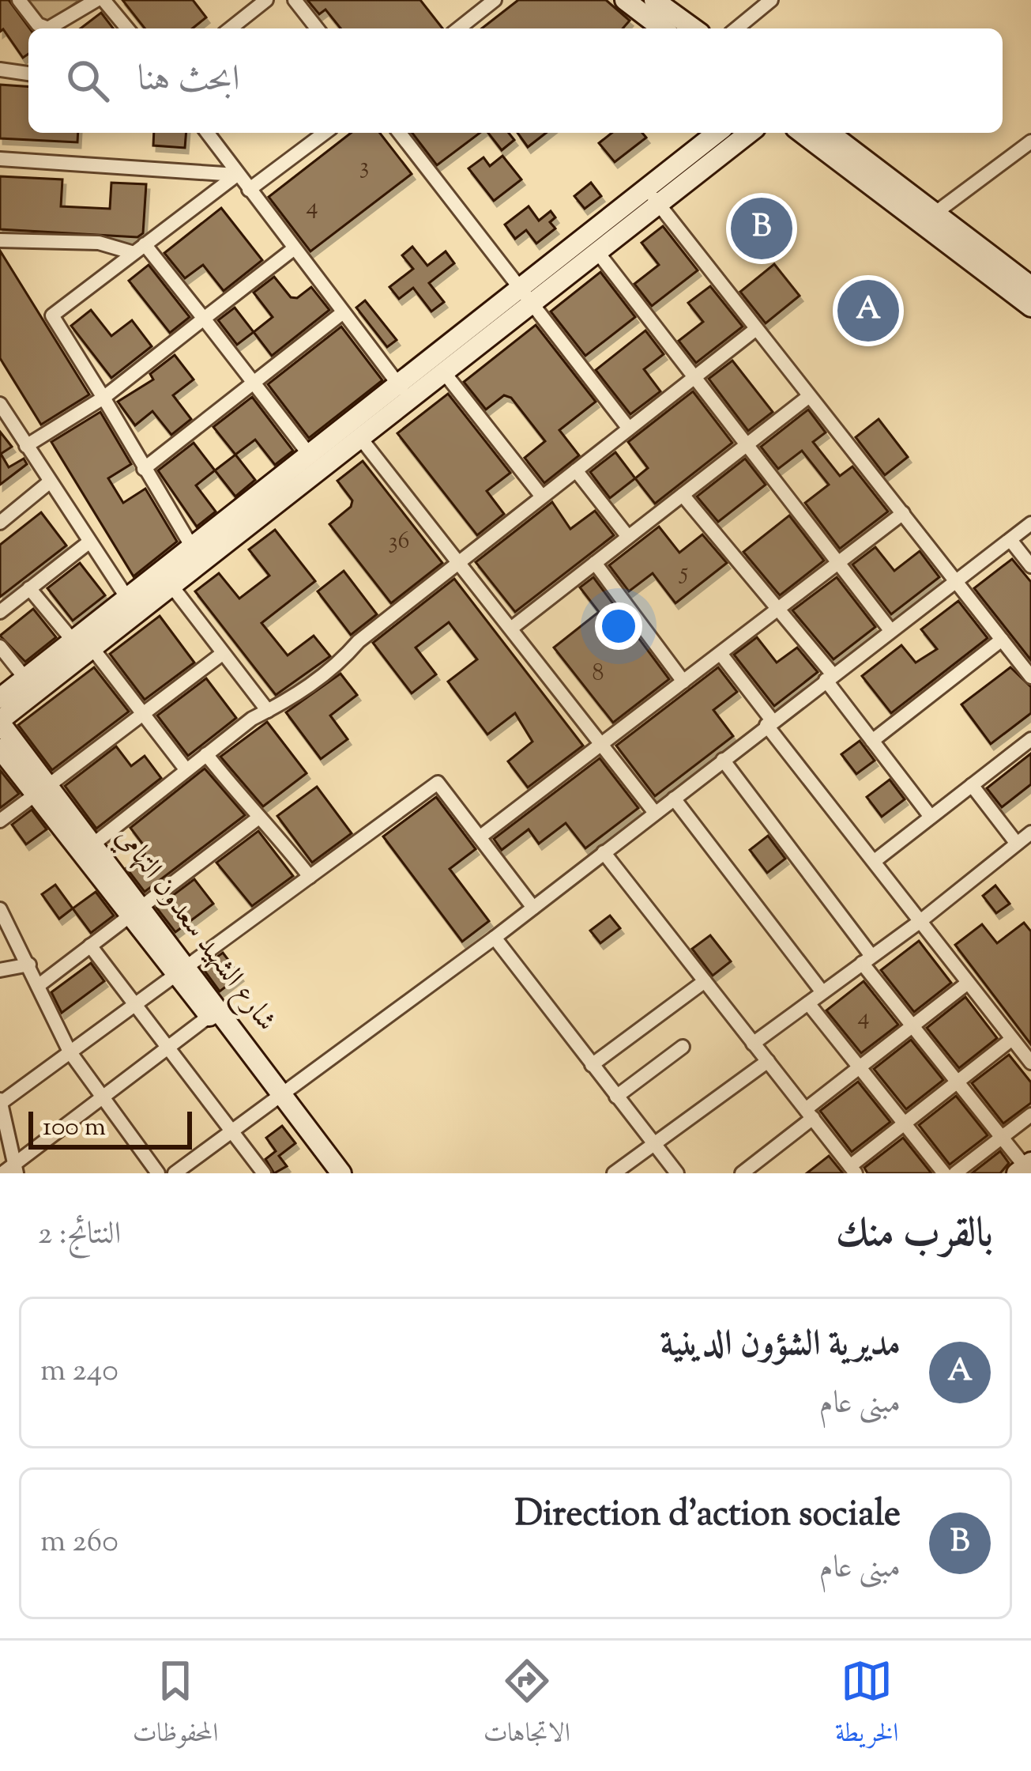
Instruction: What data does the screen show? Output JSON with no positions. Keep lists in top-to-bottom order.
{
  "streets": {
    "street": ["شارع الشهيد سعدون التهامي"]
  },
  "house_numbers": [
    "3",
    "4",
    "36",
    "5",
    "8",
    "4"
  ],
  "scale_bar": "100 m",
  "page": {
    "search": "ابحث هنا",
    "pins": ["B", "A"],
    "scale": "100 m",
    "heading": ["بالقرب منك", "النتائج: 2"],
    "list": [
      {
        "mark": "A",
        "name": "مديرية الشؤون الدينية",
        "note": "مبنى عام",
        "value": "240 m"
      },
      {
        "mark": "B",
        "name": "Direction d'action sociale",
        "note": "مبنى عام",
        "value": "260 m"
      }
    ],
    "nav": ["الخريطة", "الاتجاهات", "المحفوظات"]
  }
}
